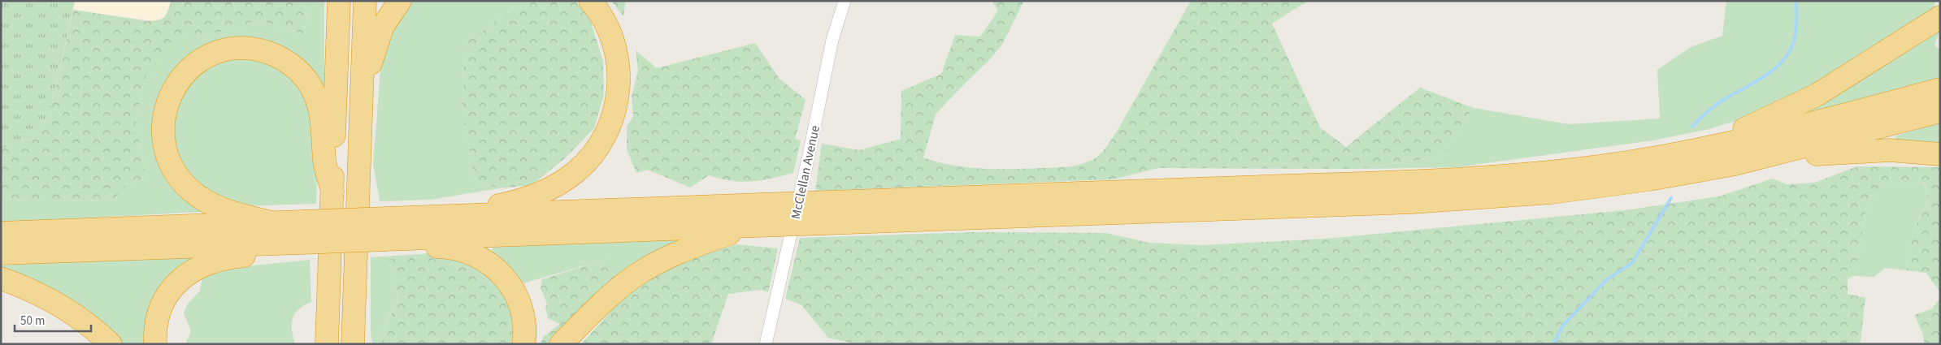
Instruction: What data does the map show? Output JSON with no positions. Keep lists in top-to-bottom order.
{
  "streets": {
    "street": ["McClellan Avenue"]
  },
  "scale_bar": "50 m"
}
